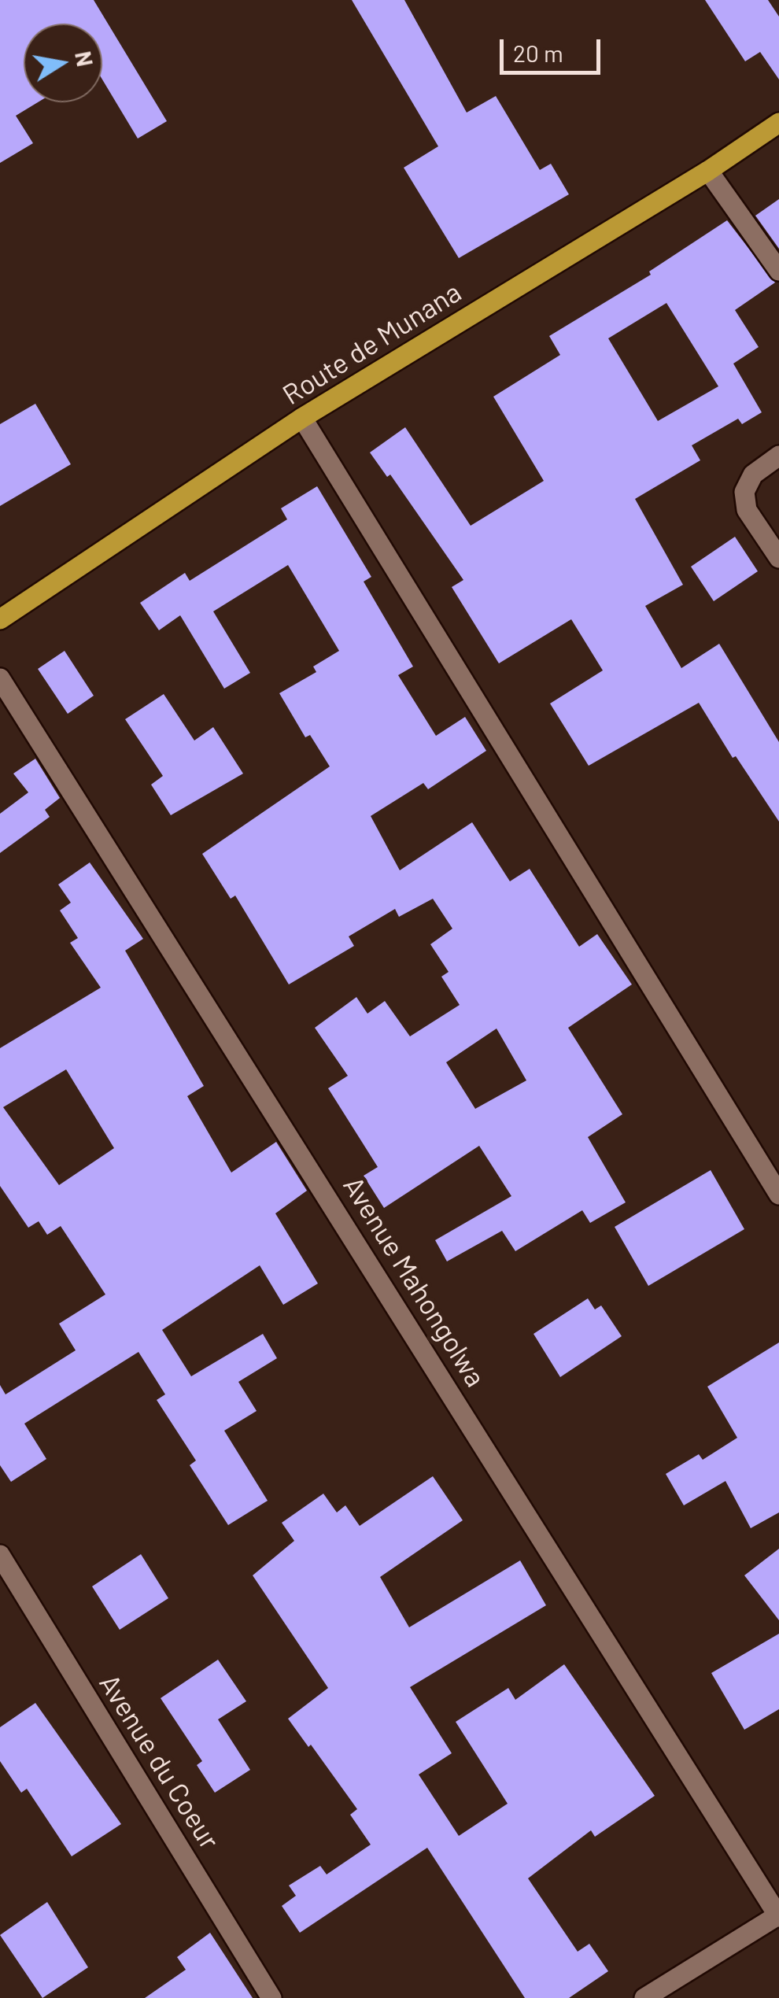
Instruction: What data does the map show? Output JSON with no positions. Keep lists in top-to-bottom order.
{
  "streets": {
    "main road": ["Route de Munana"],
    "street": ["Avenue Mahongolwa", "Avenue du Coeur"]
  },
  "scale_bar": "20 m",
  "north": "right"
}
